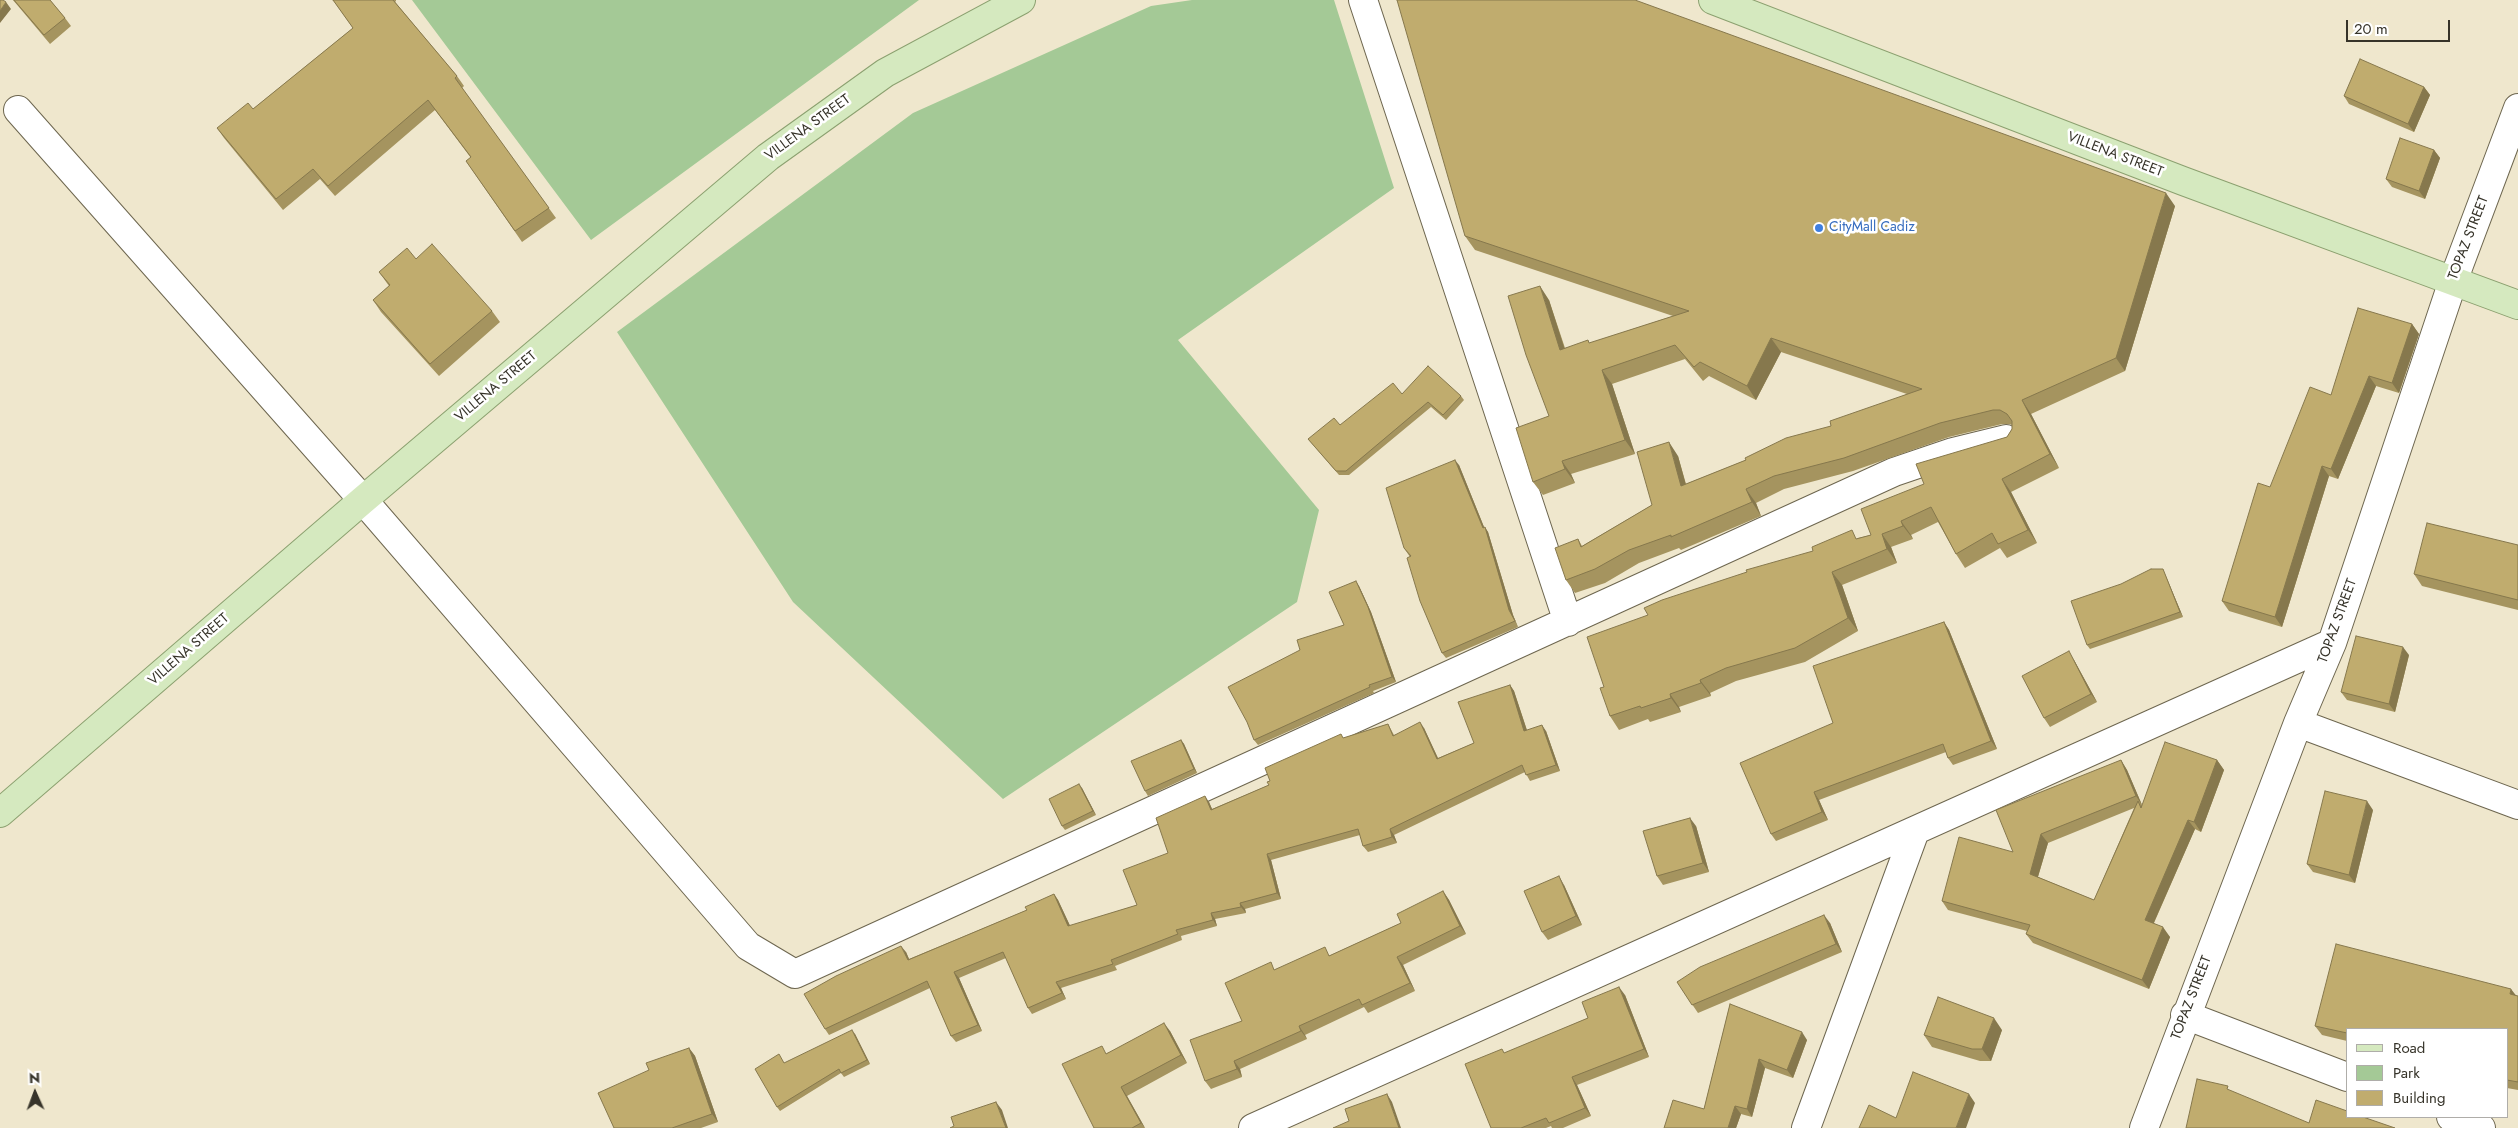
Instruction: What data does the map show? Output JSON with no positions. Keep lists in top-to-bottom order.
{
  "streets": {
    "main road": ["VILLENA STREET"],
    "street": ["TOPAZ STREET"]
  },
  "crossings": [
    ["VILLENA STREET", "TOPAZ STREET"]
  ],
  "places": ["CityMall Cadiz"],
  "legend": ["Road", "Park", "Building"],
  "scale_bar": "20 m",
  "north": "top"
}
